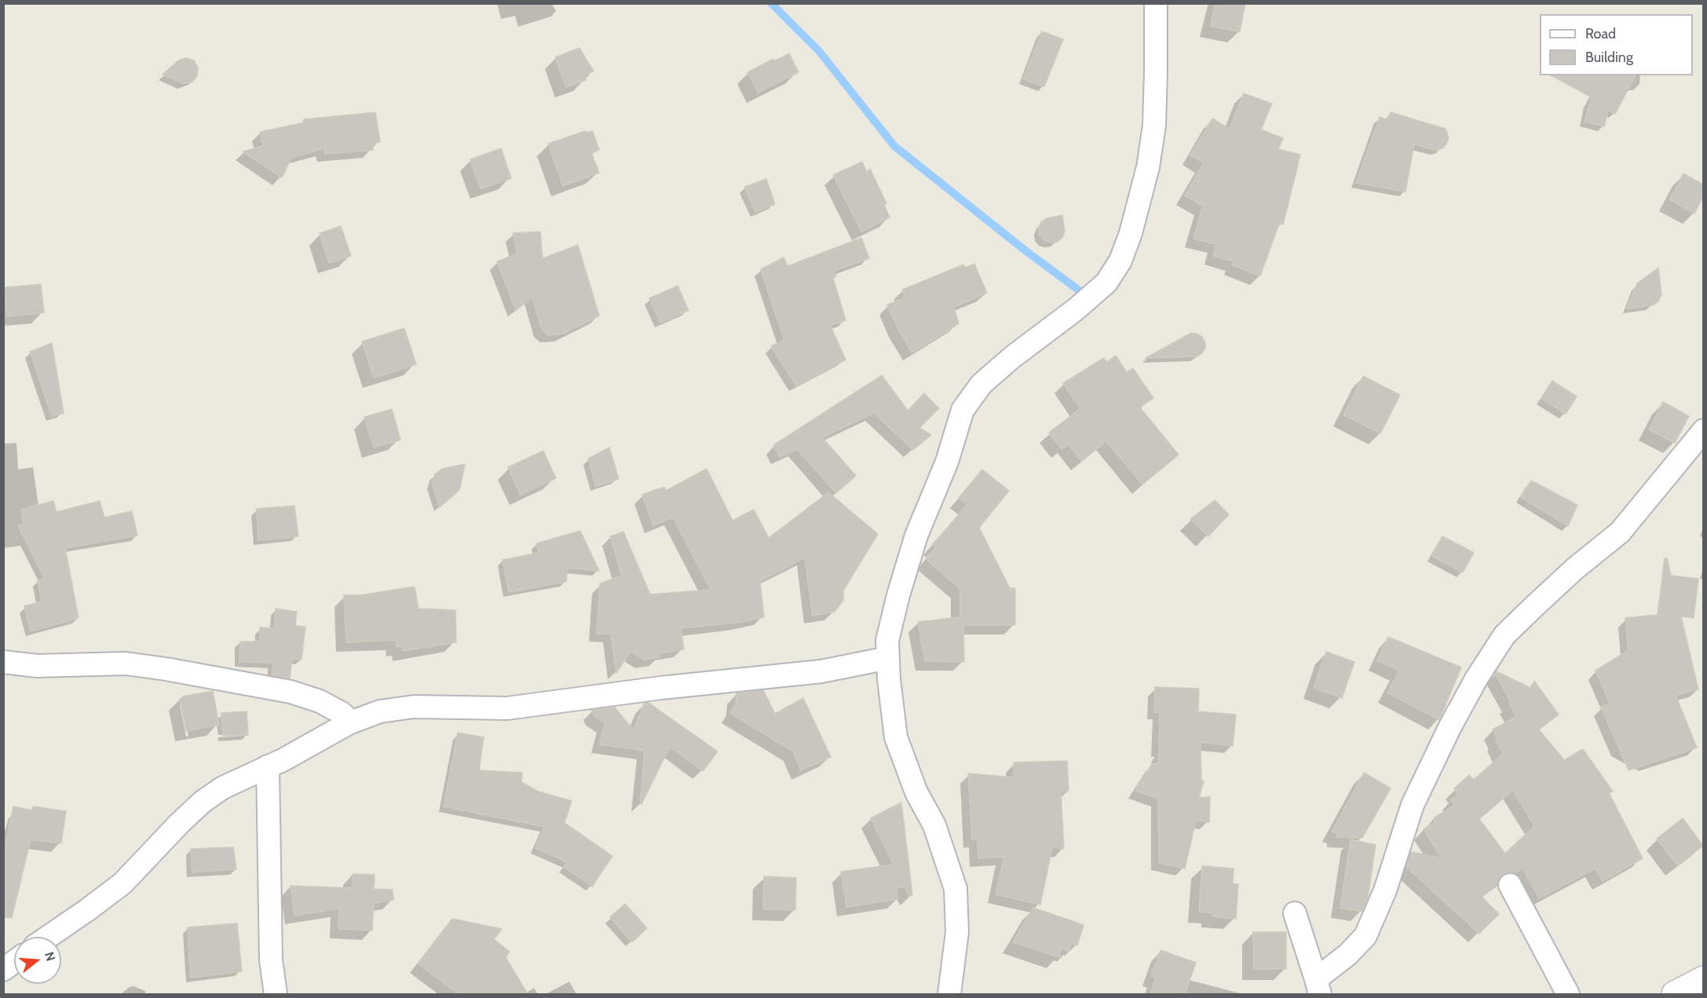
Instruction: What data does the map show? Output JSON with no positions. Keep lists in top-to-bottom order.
{
  "legend": ["Road", "Building"],
  "north": "right"
}
